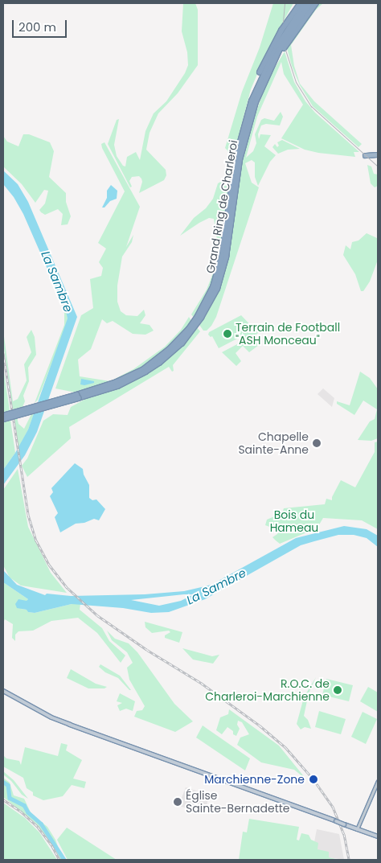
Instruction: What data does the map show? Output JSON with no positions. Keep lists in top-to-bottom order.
{
  "streets": {
    "highway": ["Grand Ring de Charleroi"]
  },
  "water": ["La Sambre"],
  "parks": ["Bois du Hameau"],
  "places": [
    "Terrain de Football \"ASH Monceau\"",
    "Chapelle Sainte-Anne",
    "R.O.C. de Charleroi-Marchienne",
    "Marchienne-Zone",
    "Église Sainte-Bernadette"
  ],
  "scale_bar": "200 m"
}
